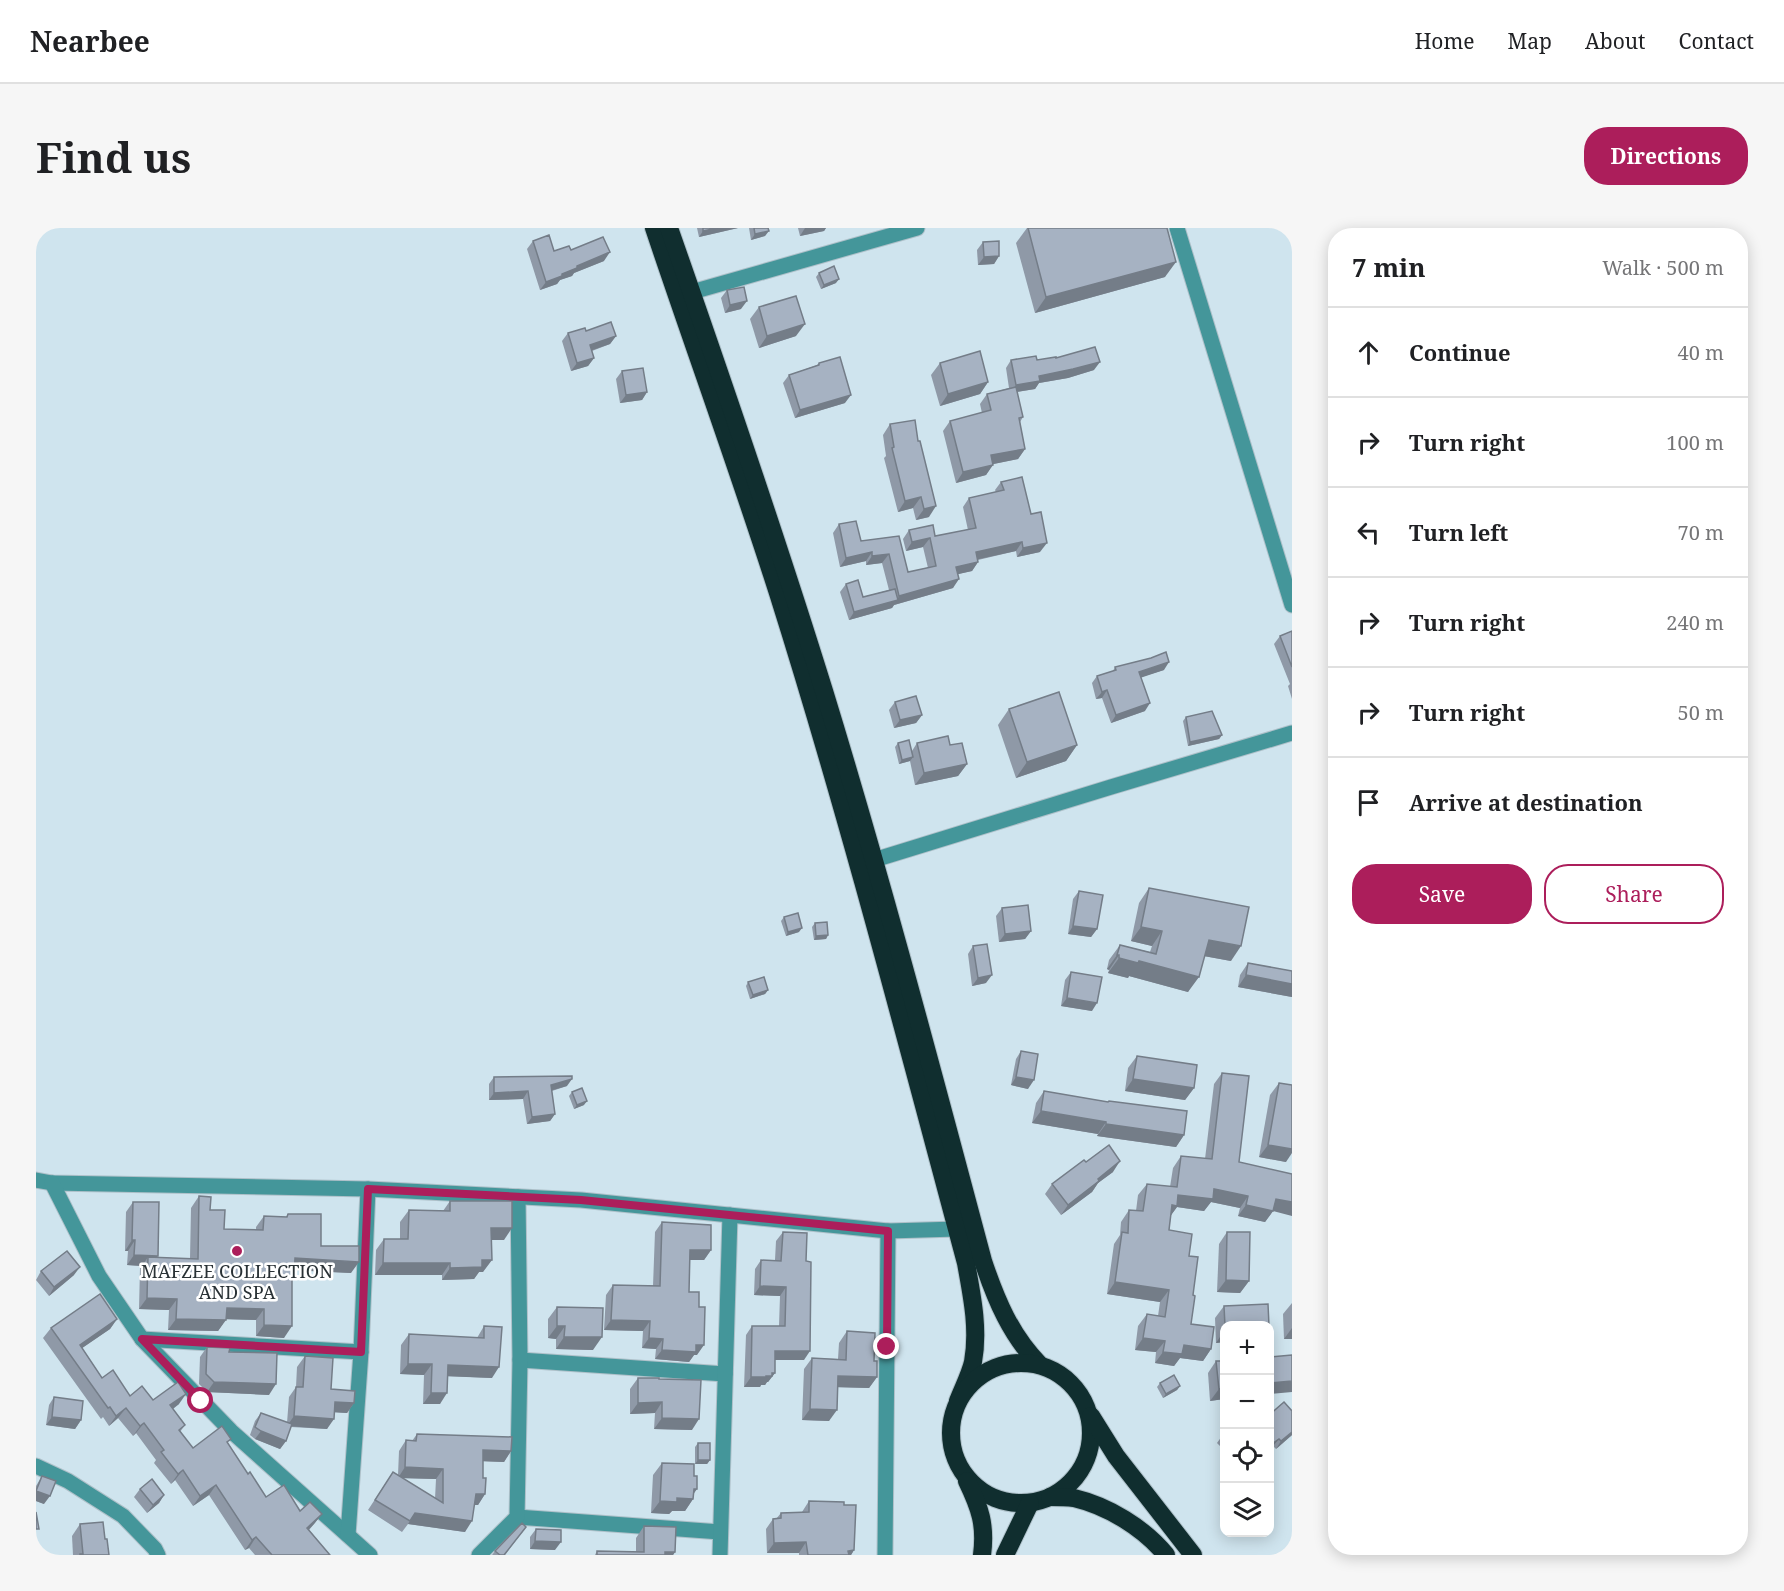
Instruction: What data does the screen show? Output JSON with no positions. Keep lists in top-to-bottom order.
{
  "places": ["MAFZEE COLLECTION AND SPA"],
  "page": {
    "header": "Nearbee",
    "nav": [
      "Home",
      "Map",
      "About",
      "Contact"
    ],
    "buttons": [
      "Directions",
      ["Save", "Share"]
    ],
    "title": "Find us",
    "heading": ["7 min", "Walk · 500 m"],
    "list": [
      ["Continue", "40 m"],
      ["Turn right", "100 m"],
      ["Turn left", "70 m"],
      ["Turn right", "240 m"],
      ["Turn right", "50 m"],
      "Arrive at destination"
    ],
    "map_buttons": ["+", "−"]
  }
}
